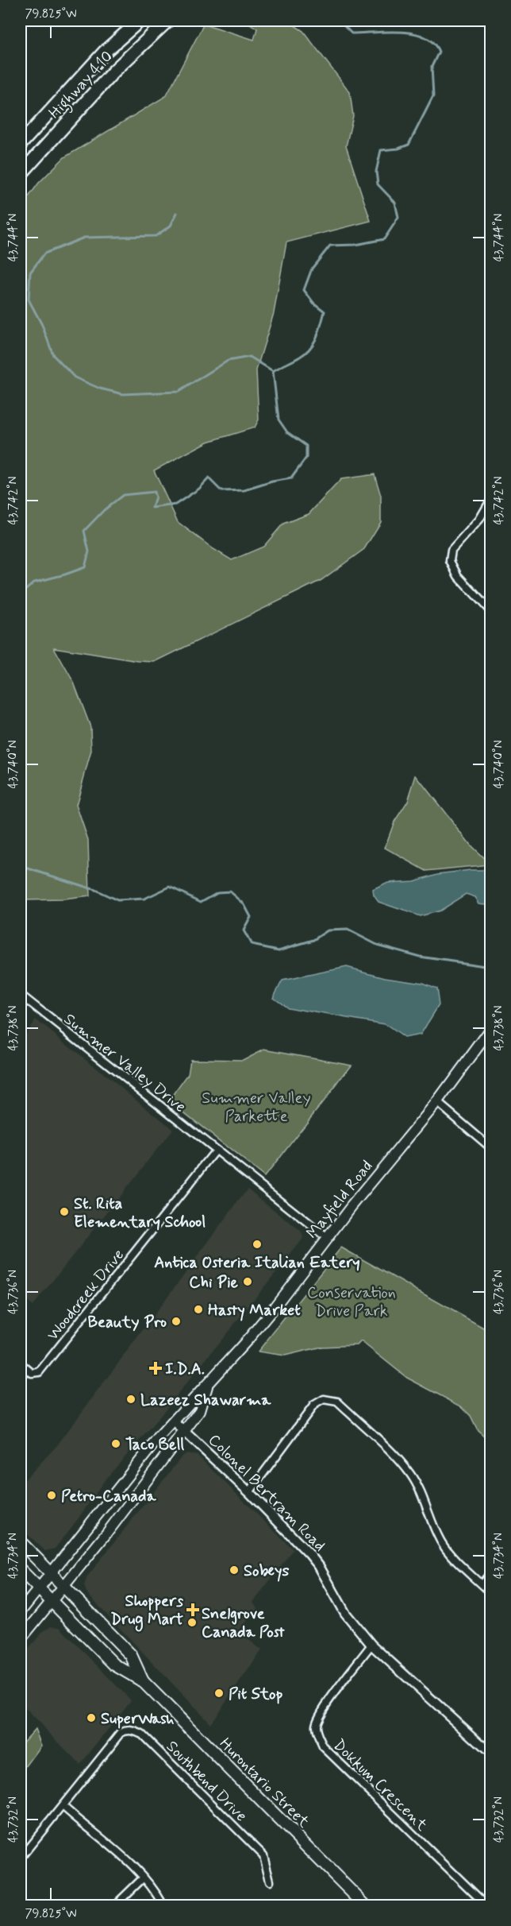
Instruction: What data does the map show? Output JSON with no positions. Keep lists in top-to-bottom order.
{
  "streets": {
    "highway": ["Highway 410"],
    "main road": ["Mayfield Road", "Hurontario Street"],
    "street": [
      "Summer Valley Drive",
      "Woodcreek Drive",
      "Colonel Bertram Road",
      "Southbend Drive",
      "Dokkum Crescent"
    ]
  },
  "crossings": [
    ["Summer Valley Drive", "Mayfield Road"],
    ["Summer Valley Drive", "Woodcreek Drive"],
    ["Mayfield Road", "Colonel Bertram Road"],
    ["Mayfield Road", "Hurontario Street"],
    ["Colonel Bertram Road", "Dokkum Crescent"]
  ],
  "parks": ["Summer Valley Parkette", "Conservation Drive Park"],
  "places": {
    "other": [
      "St. Rita Elementary School",
      "Antica Osteria Italian Eatery",
      "Chi Pie",
      "Hasty Market",
      "Beauty Pro",
      "Lazeez Shawarma",
      "Taco Bell",
      "Petro-Canada",
      "Sobeys",
      "Snelgrove Canada Post",
      "Pit Stop",
      "SuperWash"
    ],
    "health": ["I.D.A.", "Shoppers Drug Mart"]
  },
  "coordinates": [
    "79.825°W",
    "43.744°N",
    "43.742°N",
    "43.740°N",
    "43.738°N",
    "43.736°N",
    "43.734°N",
    "43.732°N"
  ]
}
